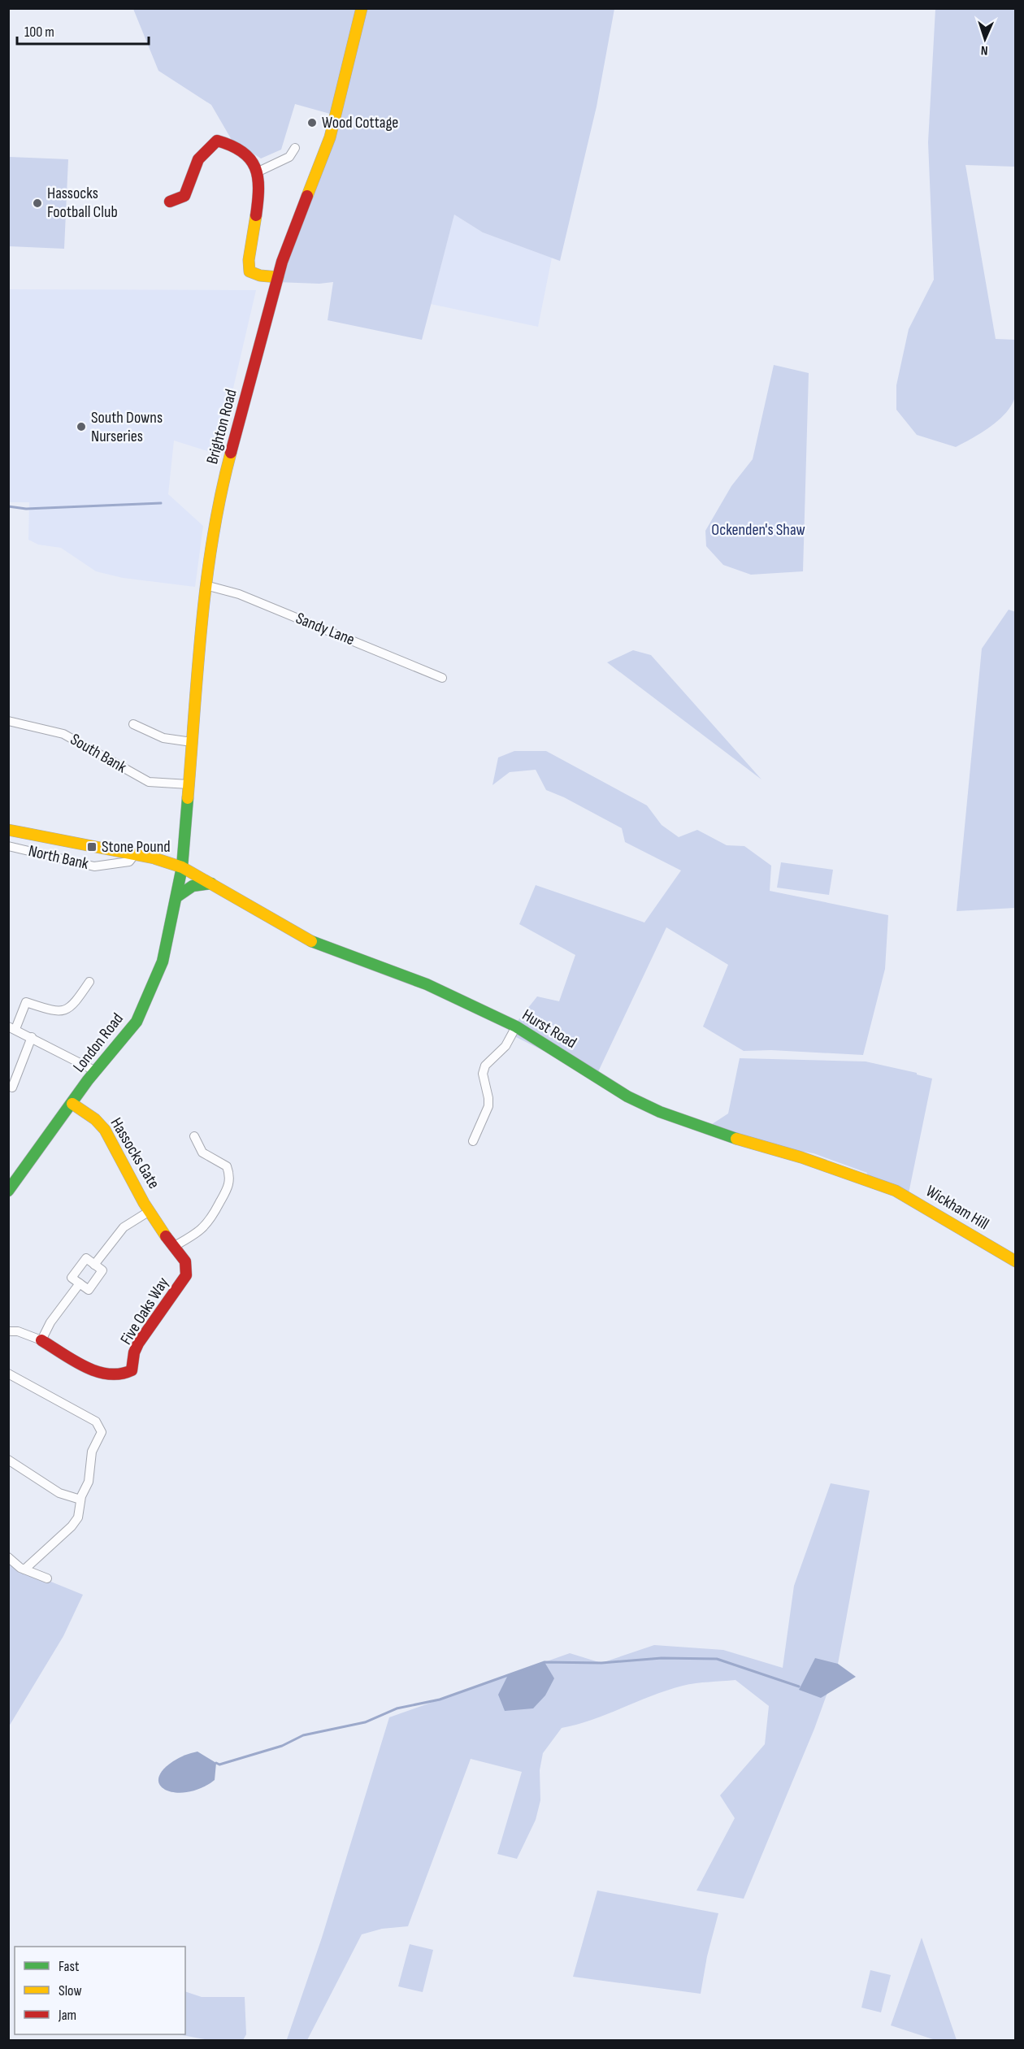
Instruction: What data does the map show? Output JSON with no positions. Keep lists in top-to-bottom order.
{
  "streets": {
    "main road": [
      "Brighton Road",
      "Hurst Road",
      "London Road",
      "Hassocks Gate",
      "Wickham Hill",
      "Five Oaks Way"
    ],
    "street": ["Sandy Lane", "South Bank", "North Bank"]
  },
  "crossings": [
    ["Brighton Road", "Sandy Lane"],
    ["Brighton Road", "South Bank"],
    ["Brighton Road", "Hurst Road"],
    ["Brighton Road", "London Road"],
    ["North Bank", "Hurst Road"],
    ["Hurst Road", "London Road"],
    ["Hurst Road", "Wickham Hill"],
    ["London Road", "Hassocks Gate"],
    ["Hassocks Gate", "Five Oaks Way"]
  ],
  "parks": ["Ockenden's Shaw"],
  "places": {
    "other": ["Wood Cottage", "Hassocks Football Club", "South Downs Nurseries"],
    "transit": ["Stone Pound"]
  },
  "legend": ["Fast", "Slow", "Jam"],
  "scale_bar": "100 m",
  "north": "bottom"
}
